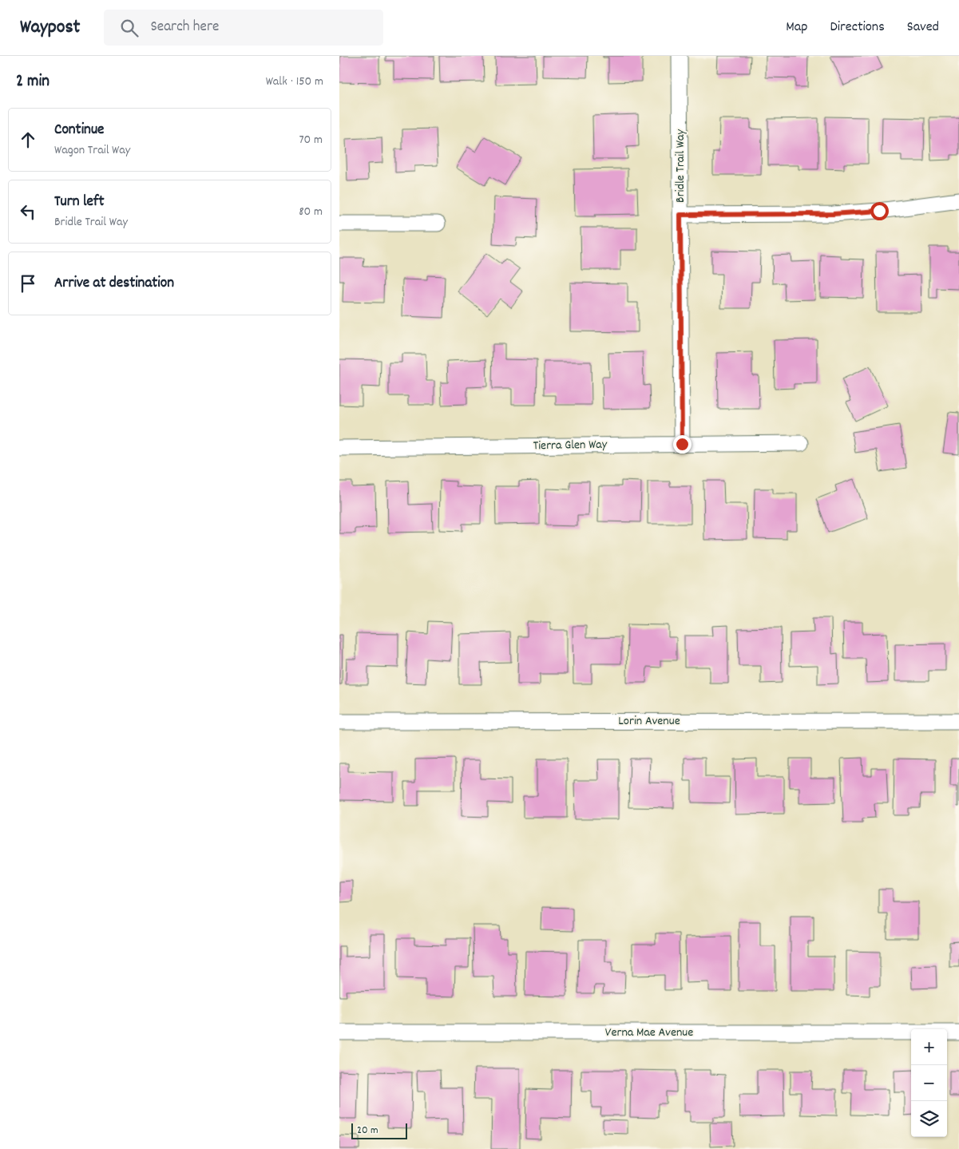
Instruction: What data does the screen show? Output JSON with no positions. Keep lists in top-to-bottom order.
{
  "streets": {
    "street": [
      "Bridle Trail Way",
      "Tierra Glen Way",
      "Lorin Avenue",
      "Verna Mae Avenue"
    ]
  },
  "crossings": [
    ["Bridle Trail Way", "Tierra Glen Way"]
  ],
  "scale_bar": "20 m",
  "page": {
    "header": "Waypost",
    "search": "Search here",
    "nav": ["Map", "Directions", "Saved"],
    "heading": ["2 min", "Walk · 150 m"],
    "list": [
      ["Continue", "Wagon Trail Way", "70 m"],
      ["Turn left", "Bridle Trail Way", "80 m"],
      "Arrive at destination"
    ],
    "map_buttons": ["+", "−"],
    "scale": "20 m"
  }
}
